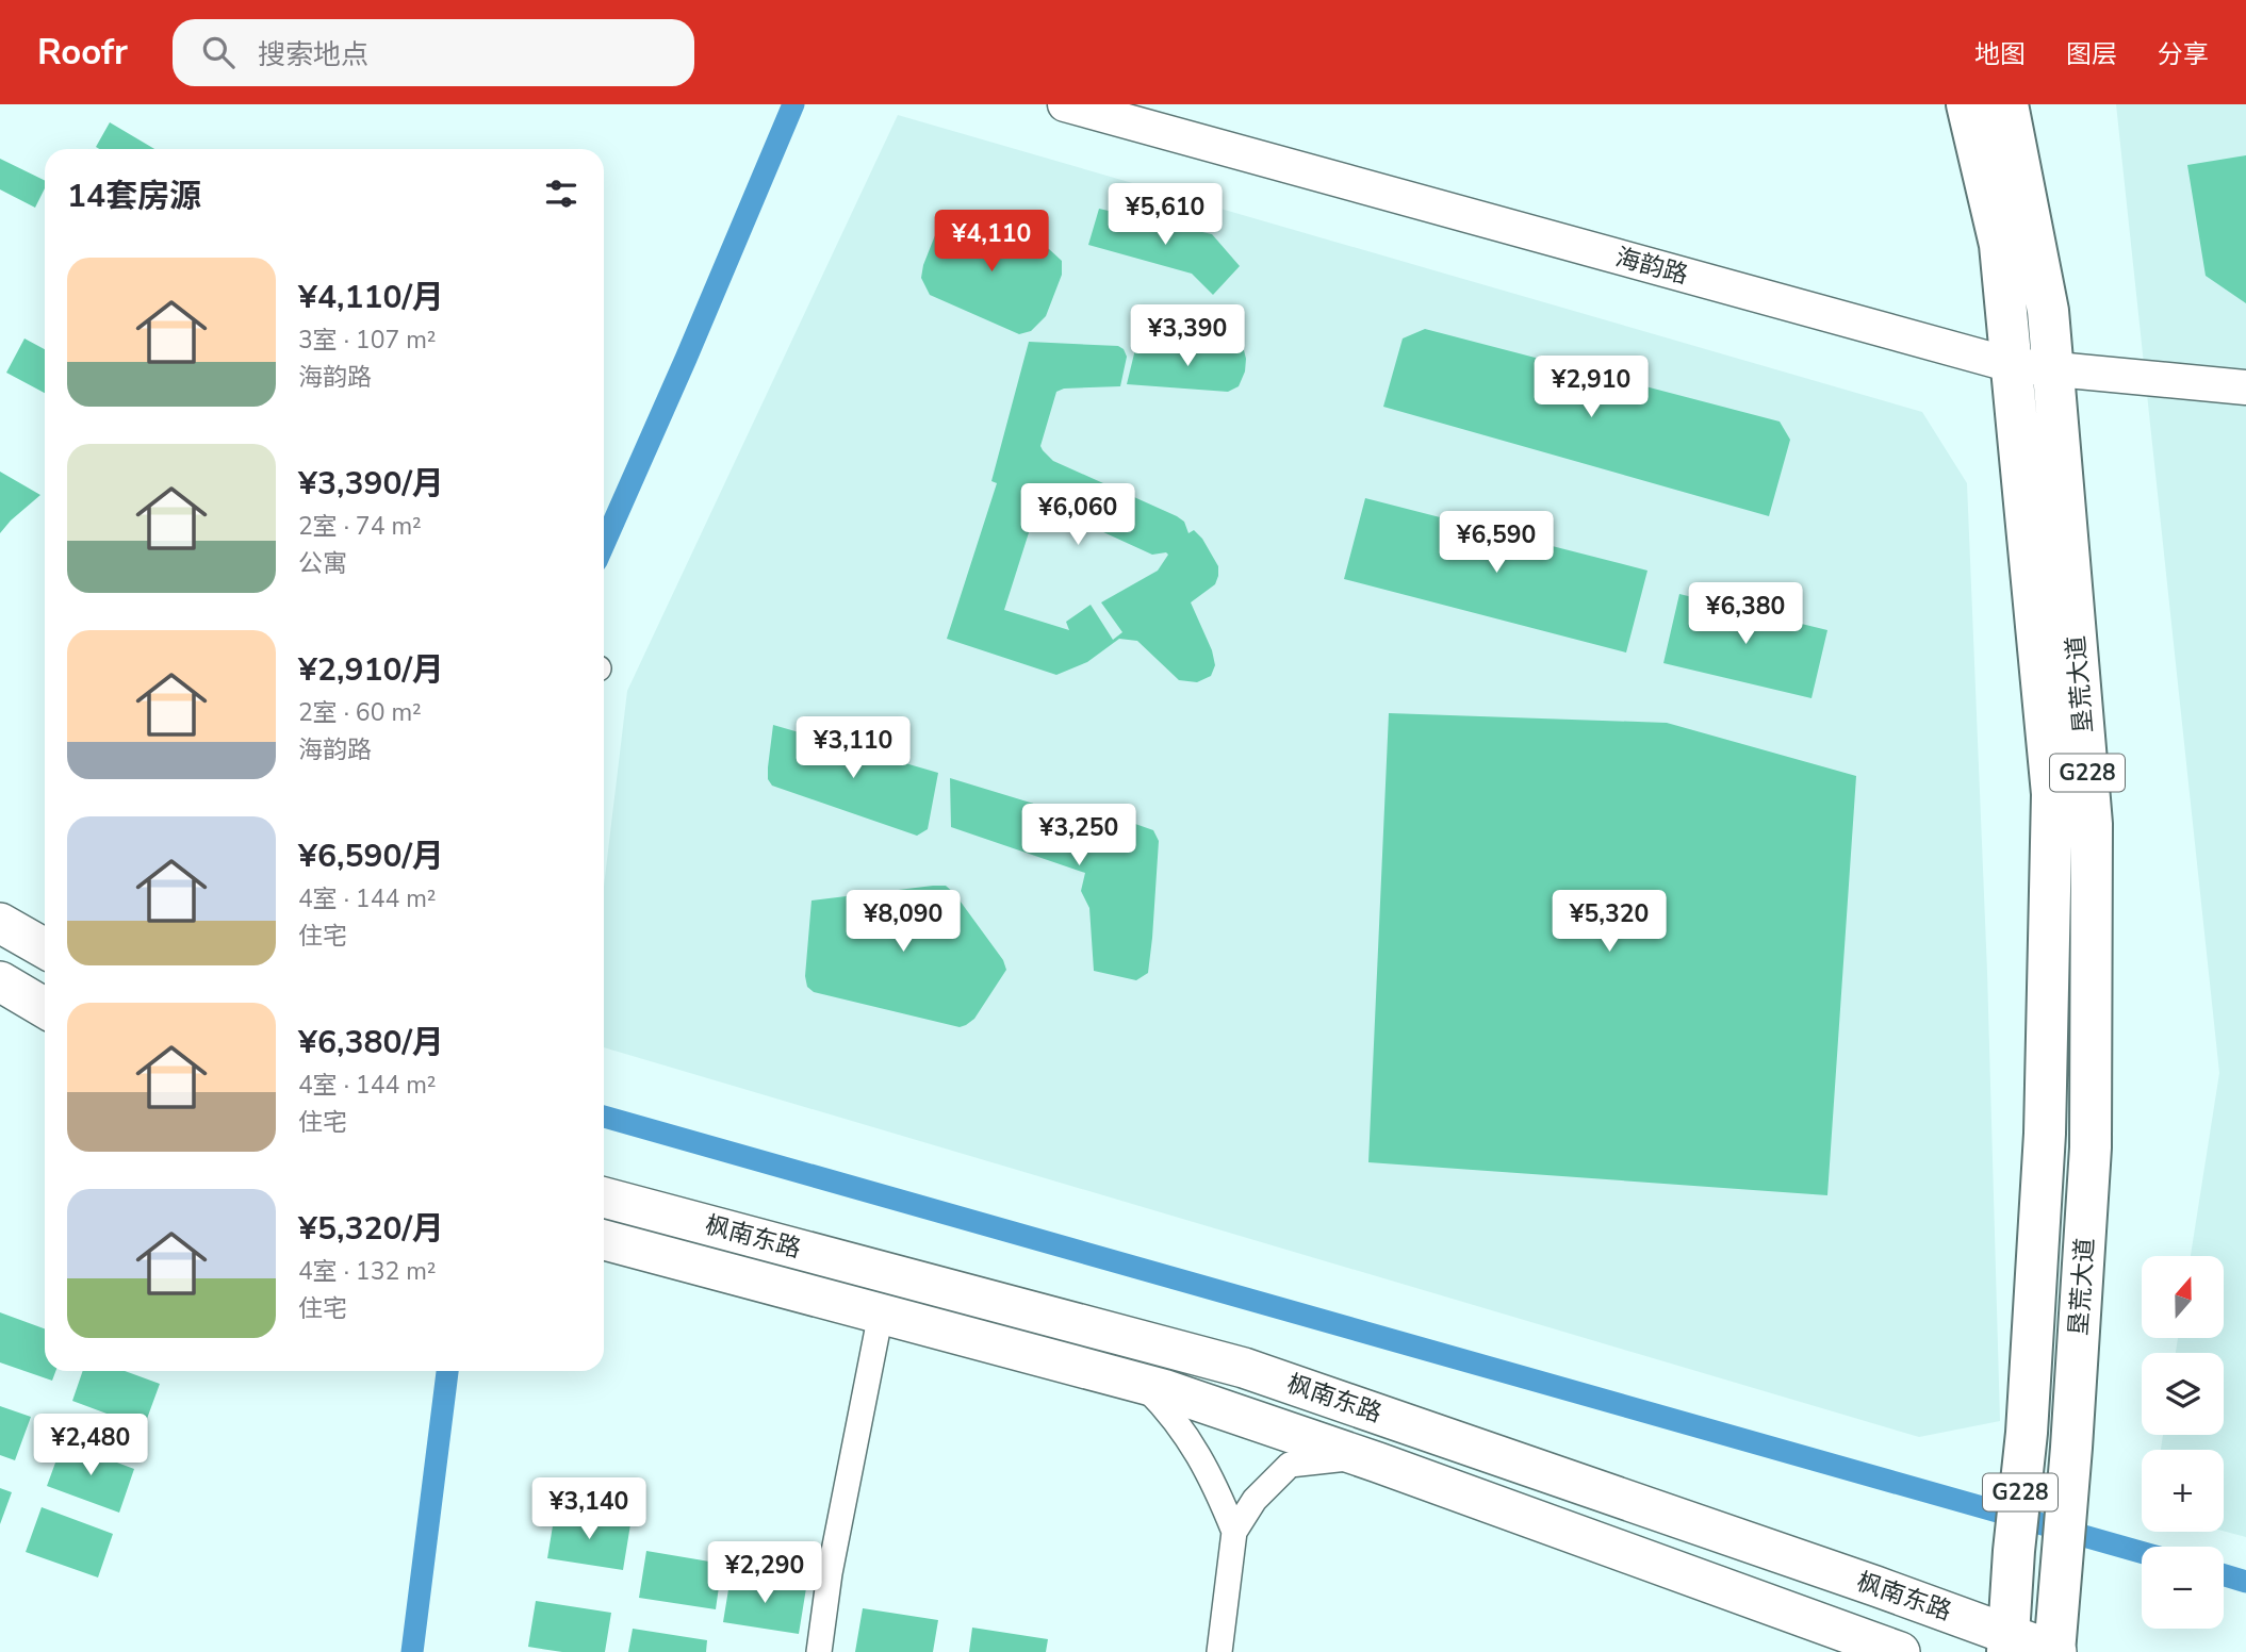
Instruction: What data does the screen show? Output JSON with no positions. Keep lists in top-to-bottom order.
{
  "streets": {
    "highway": ["垦荒大道", "G228"],
    "main road": ["海韵路", "枫南东路"]
  },
  "crossings": [
    ["海韵路", "垦荒大道"],
    ["垦荒大道", "枫南东路"]
  ],
  "north": "top",
  "page": {
    "header": "Roofr",
    "search": "搜索地点",
    "nav": ["地图", "图层", "分享"],
    "heading": "14套房源",
    "price": [
      "¥5,610",
      "¥4,110",
      "¥3,390",
      "¥2,910",
      "¥6,060",
      "¥6,590",
      "¥6,380",
      "¥3,110",
      "¥3,250",
      "¥8,090",
      "¥5,320",
      "¥2,480",
      "¥3,140",
      "¥2,290"
    ],
    "list": [
      {
        "name": "¥4,110/月",
        "note": "3室 · 107 m² · 海韵路"
      },
      {
        "name": "¥3,390/月",
        "note": "2室 · 74 m² · 公寓"
      },
      {
        "name": "¥2,910/月",
        "note": "2室 · 60 m² · 海韵路"
      },
      {
        "name": "¥6,590/月",
        "note": "4室 · 144 m² · 住宅"
      },
      {
        "name": "¥6,380/月",
        "note": "4室 · 144 m² · 住宅"
      },
      {
        "name": "¥5,320/月",
        "note": "4室 · 132 m² · 住宅"
      }
    ],
    "map_buttons": ["+", "−"]
  }
}
